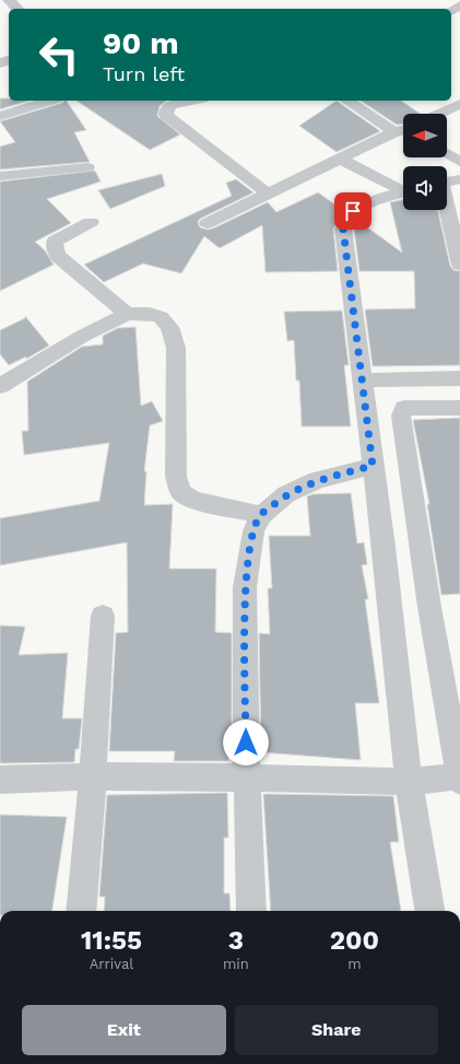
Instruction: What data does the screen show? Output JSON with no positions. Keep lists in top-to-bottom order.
{
  "north": "left",
  "page": {
    "turn": ["90 m", "Turn left"],
    "eta": [
      "11:55",
      "Arrival",
      "3",
      "min",
      "200",
      "m"
    ],
    "buttons": ["Exit", "Share"]
  }
}
